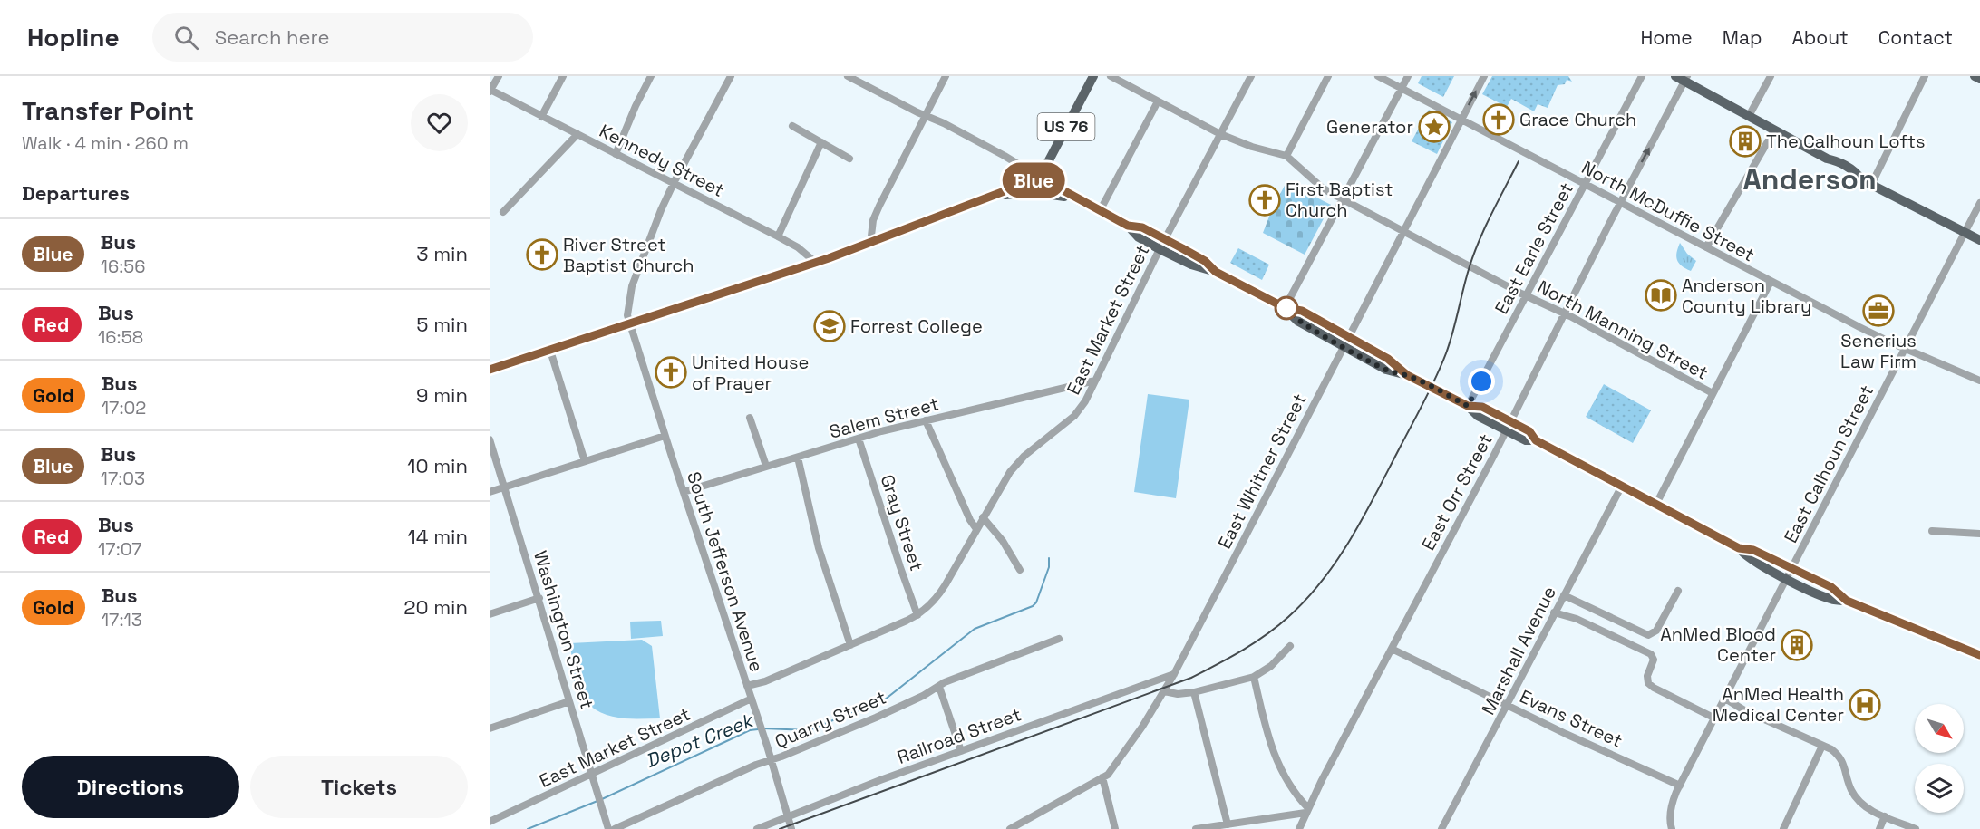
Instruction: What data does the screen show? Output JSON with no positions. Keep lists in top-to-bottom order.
{
  "streets": {
    "main road": ["US 76"],
    "street": [
      "Kennedy Street",
      "North McDuffie Street",
      "East Earle Street",
      "East Market Street",
      "North Manning Street",
      "Salem Street",
      "East Calhoun Street",
      "East Whitner Street",
      "East Orr Street",
      "Gray Street",
      "South Jefferson Avenue",
      "Washington Street",
      "Marshall Avenue",
      "Evans Street",
      "Quarry Street",
      "Railroad Street"
    ]
  },
  "crossings": [
    ["Kennedy Street", "South Jefferson Avenue"],
    ["North McDuffie Street", "East Earle Street"],
    ["North McDuffie Street", "East Calhoun Street"],
    ["North McDuffie Street", "East Whitner Street"],
    ["North McDuffie Street", "East Orr Street"],
    ["East Earle Street", "North Manning Street"],
    ["East Market Street", "Salem Street"],
    ["East Market Street", "Gray Street"],
    ["East Market Street", "South Jefferson Avenue"],
    ["East Market Street", "Washington Street"],
    ["North Manning Street", "East Whitner Street"],
    ["North Manning Street", "East Orr Street"],
    ["Salem Street", "Gray Street"],
    ["Salem Street", "South Jefferson Avenue"],
    ["East Calhoun Street", "Evans Street"],
    ["East Whitner Street", "Railroad Street"],
    ["East Orr Street", "Evans Street"],
    ["South Jefferson Avenue", "Quarry Street"],
    ["South Jefferson Avenue", "Railroad Street"],
    ["Marshall Avenue", "Evans Street"]
  ],
  "districts": ["Anderson"],
  "water": ["Depot Creek"],
  "places": {
    "church": [
      "Grace Church",
      "First Baptist Church",
      "River Street Baptist Church",
      "United House of Prayer"
    ],
    "place": ["Generator"],
    "building": ["The Calhoun Lofts", "AnMed Blood Center"],
    "library": ["Anderson County Library"],
    "office": ["Senerius Law Firm"],
    "school or university": ["Forrest College"],
    "hospital": ["AnMed Health Medical Center"]
  },
  "lines": ["bus line Blue"],
  "north": "bottom right",
  "page": {
    "header": "Hopline",
    "search": "Search here",
    "nav": [
      "Home",
      "Map",
      "About",
      "Contact"
    ],
    "heading": [
      ["Transfer Point", "Walk · 4 min · 260 m"],
      "Departures"
    ],
    "on_map": "Blue",
    "list": [
      {
        "mark": "Blue",
        "name": "Bus",
        "note": "16:56",
        "value": "3 min"
      },
      {
        "mark": "Red",
        "name": "Bus",
        "note": "16:58",
        "value": "5 min"
      },
      {
        "mark": "Gold",
        "name": "Bus",
        "note": "17:02",
        "value": "9 min"
      },
      {
        "mark": "Blue",
        "name": "Bus",
        "note": "17:03",
        "value": "10 min"
      },
      {
        "mark": "Red",
        "name": "Bus",
        "note": "17:07",
        "value": "14 min"
      },
      {
        "mark": "Gold",
        "name": "Bus",
        "note": "17:13",
        "value": "20 min"
      }
    ],
    "buttons": ["Directions", "Tickets"]
  }
}
